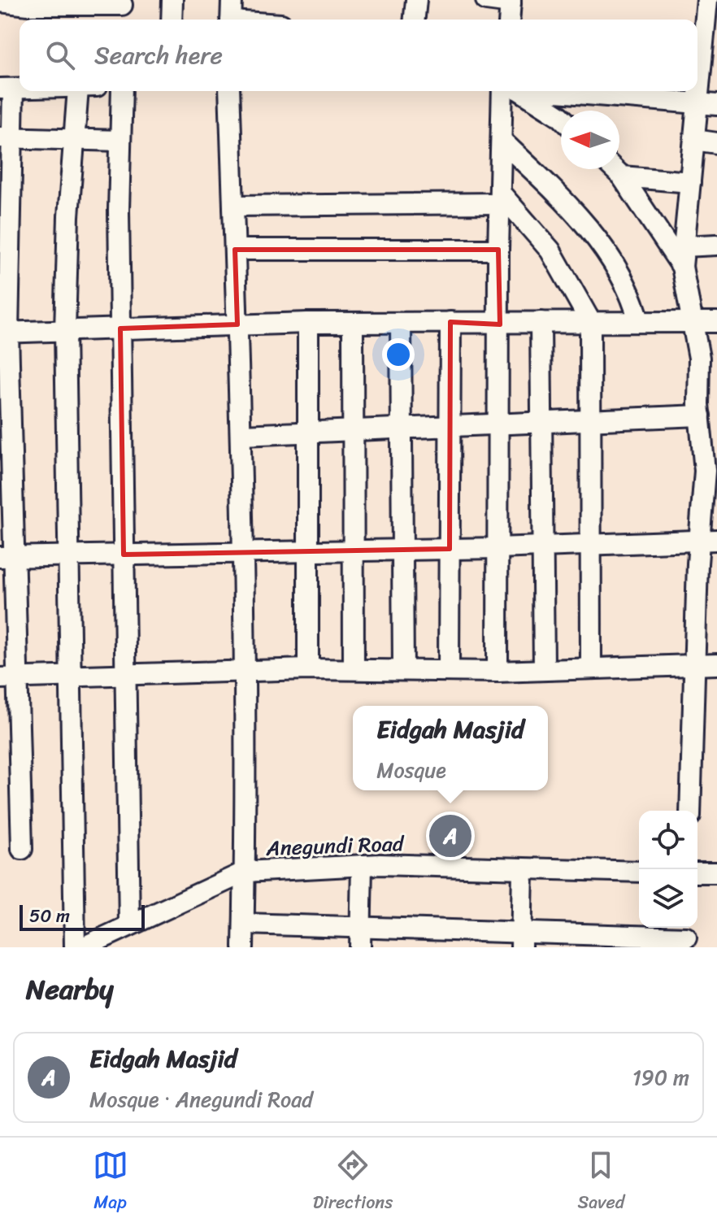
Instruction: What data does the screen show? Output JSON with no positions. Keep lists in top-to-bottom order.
{
  "streets": {
    "street": ["Anegundi Road"]
  },
  "scale_bar": "50 m",
  "north": "left",
  "page": {
    "search": "Search here",
    "popup": ["Eidgah Masjid", "Mosque"],
    "pins": "A",
    "scale": "50 m",
    "heading": "Nearby",
    "list": [
      {
        "mark": "A",
        "name": "Eidgah Masjid",
        "note": "Mosque · Anegundi Road",
        "value": "190 m"
      }
    ],
    "nav": ["Map", "Directions", "Saved"]
  }
}
